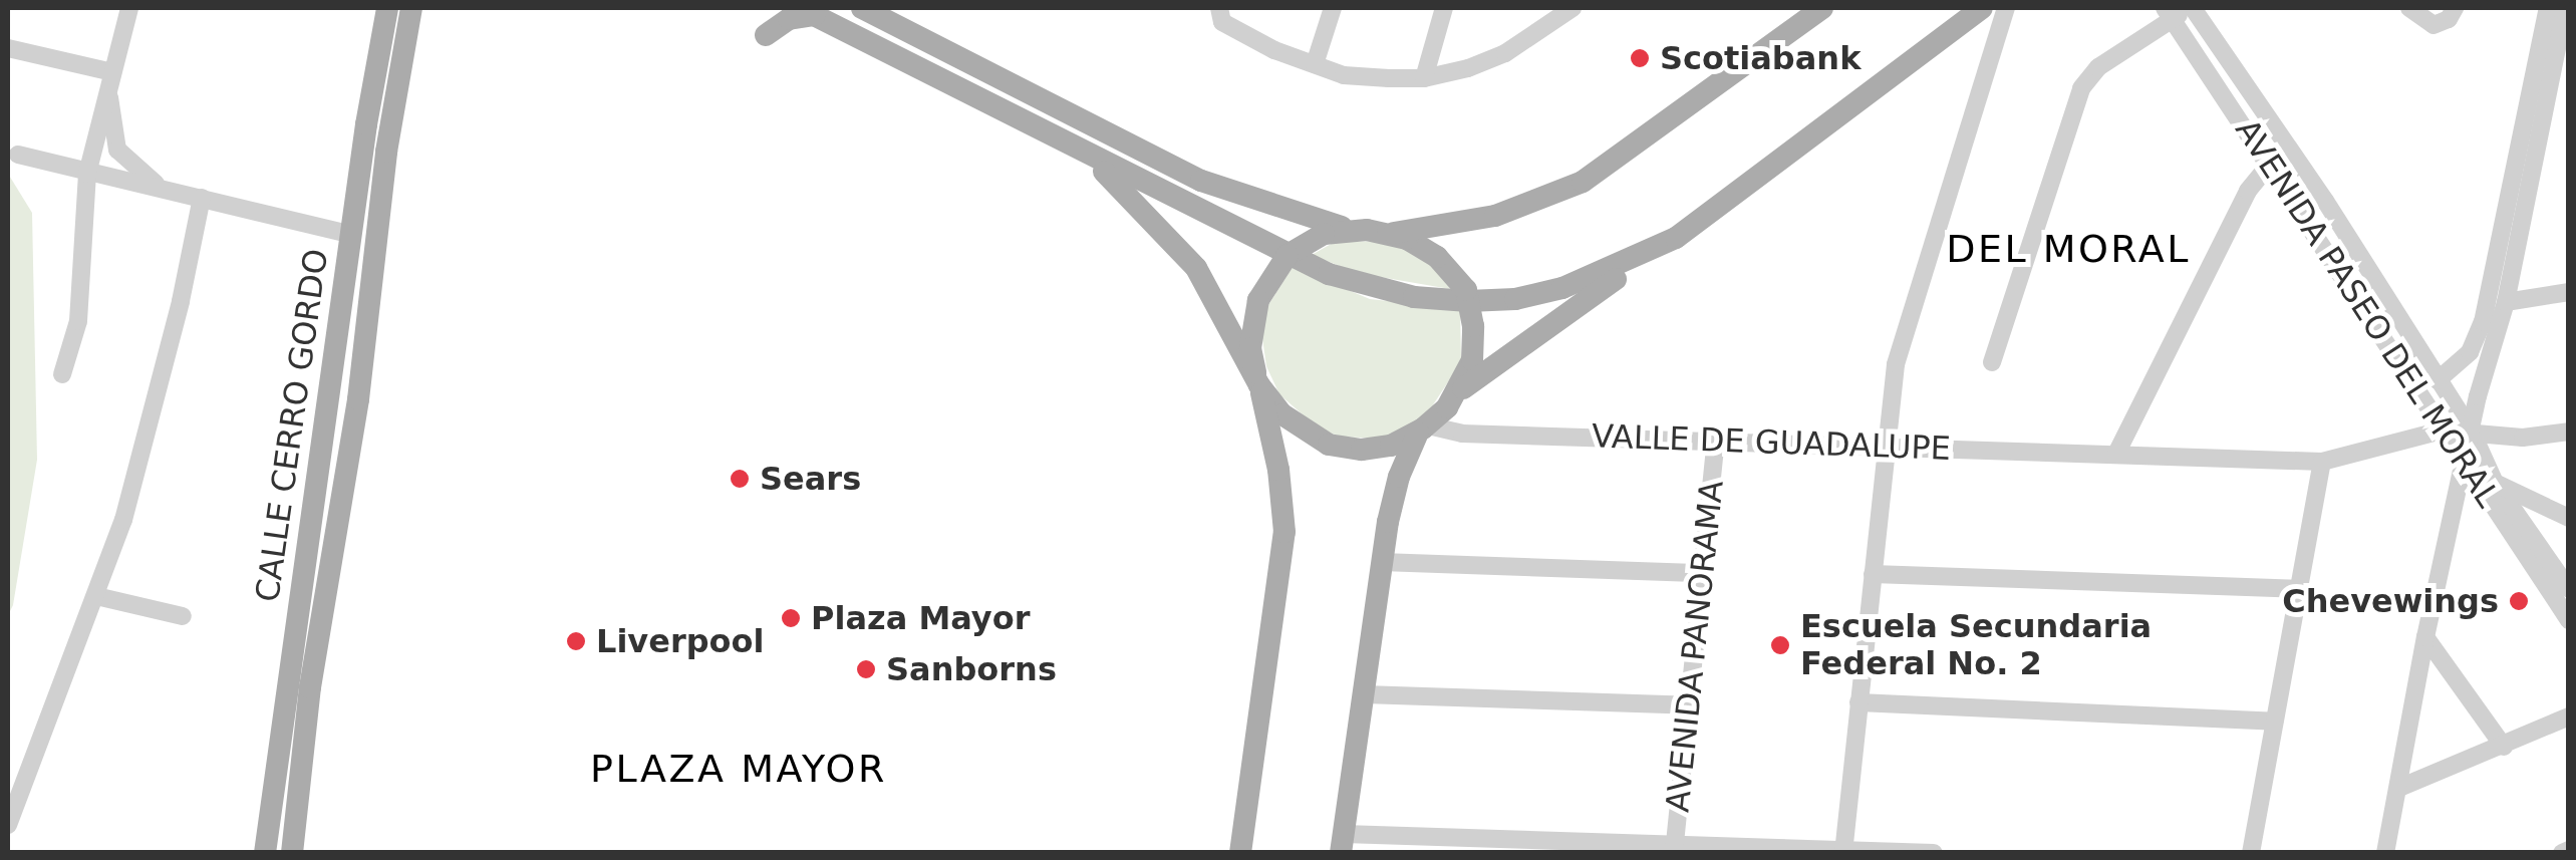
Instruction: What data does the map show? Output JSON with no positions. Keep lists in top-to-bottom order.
{
  "streets": {
    "main road": ["CALLE CERRO GORDO"],
    "street": ["AVENIDA PASEO DEL MORAL", "VALLE DE GUADALUPE", "AVENIDA PANORAMA"]
  },
  "crossings": [
    ["AVENIDA PASEO DEL MORAL", "VALLE DE GUADALUPE"],
    ["VALLE DE GUADALUPE", "AVENIDA PANORAMA"]
  ],
  "districts": ["DEL MORAL", "PLAZA MAYOR"],
  "places": [
    "Scotiabank",
    "Sears",
    "Chevewings",
    "Plaza Mayor",
    "Liverpool",
    "Escuela Secundaria Federal No. 2",
    "Sanborns"
  ]
}
